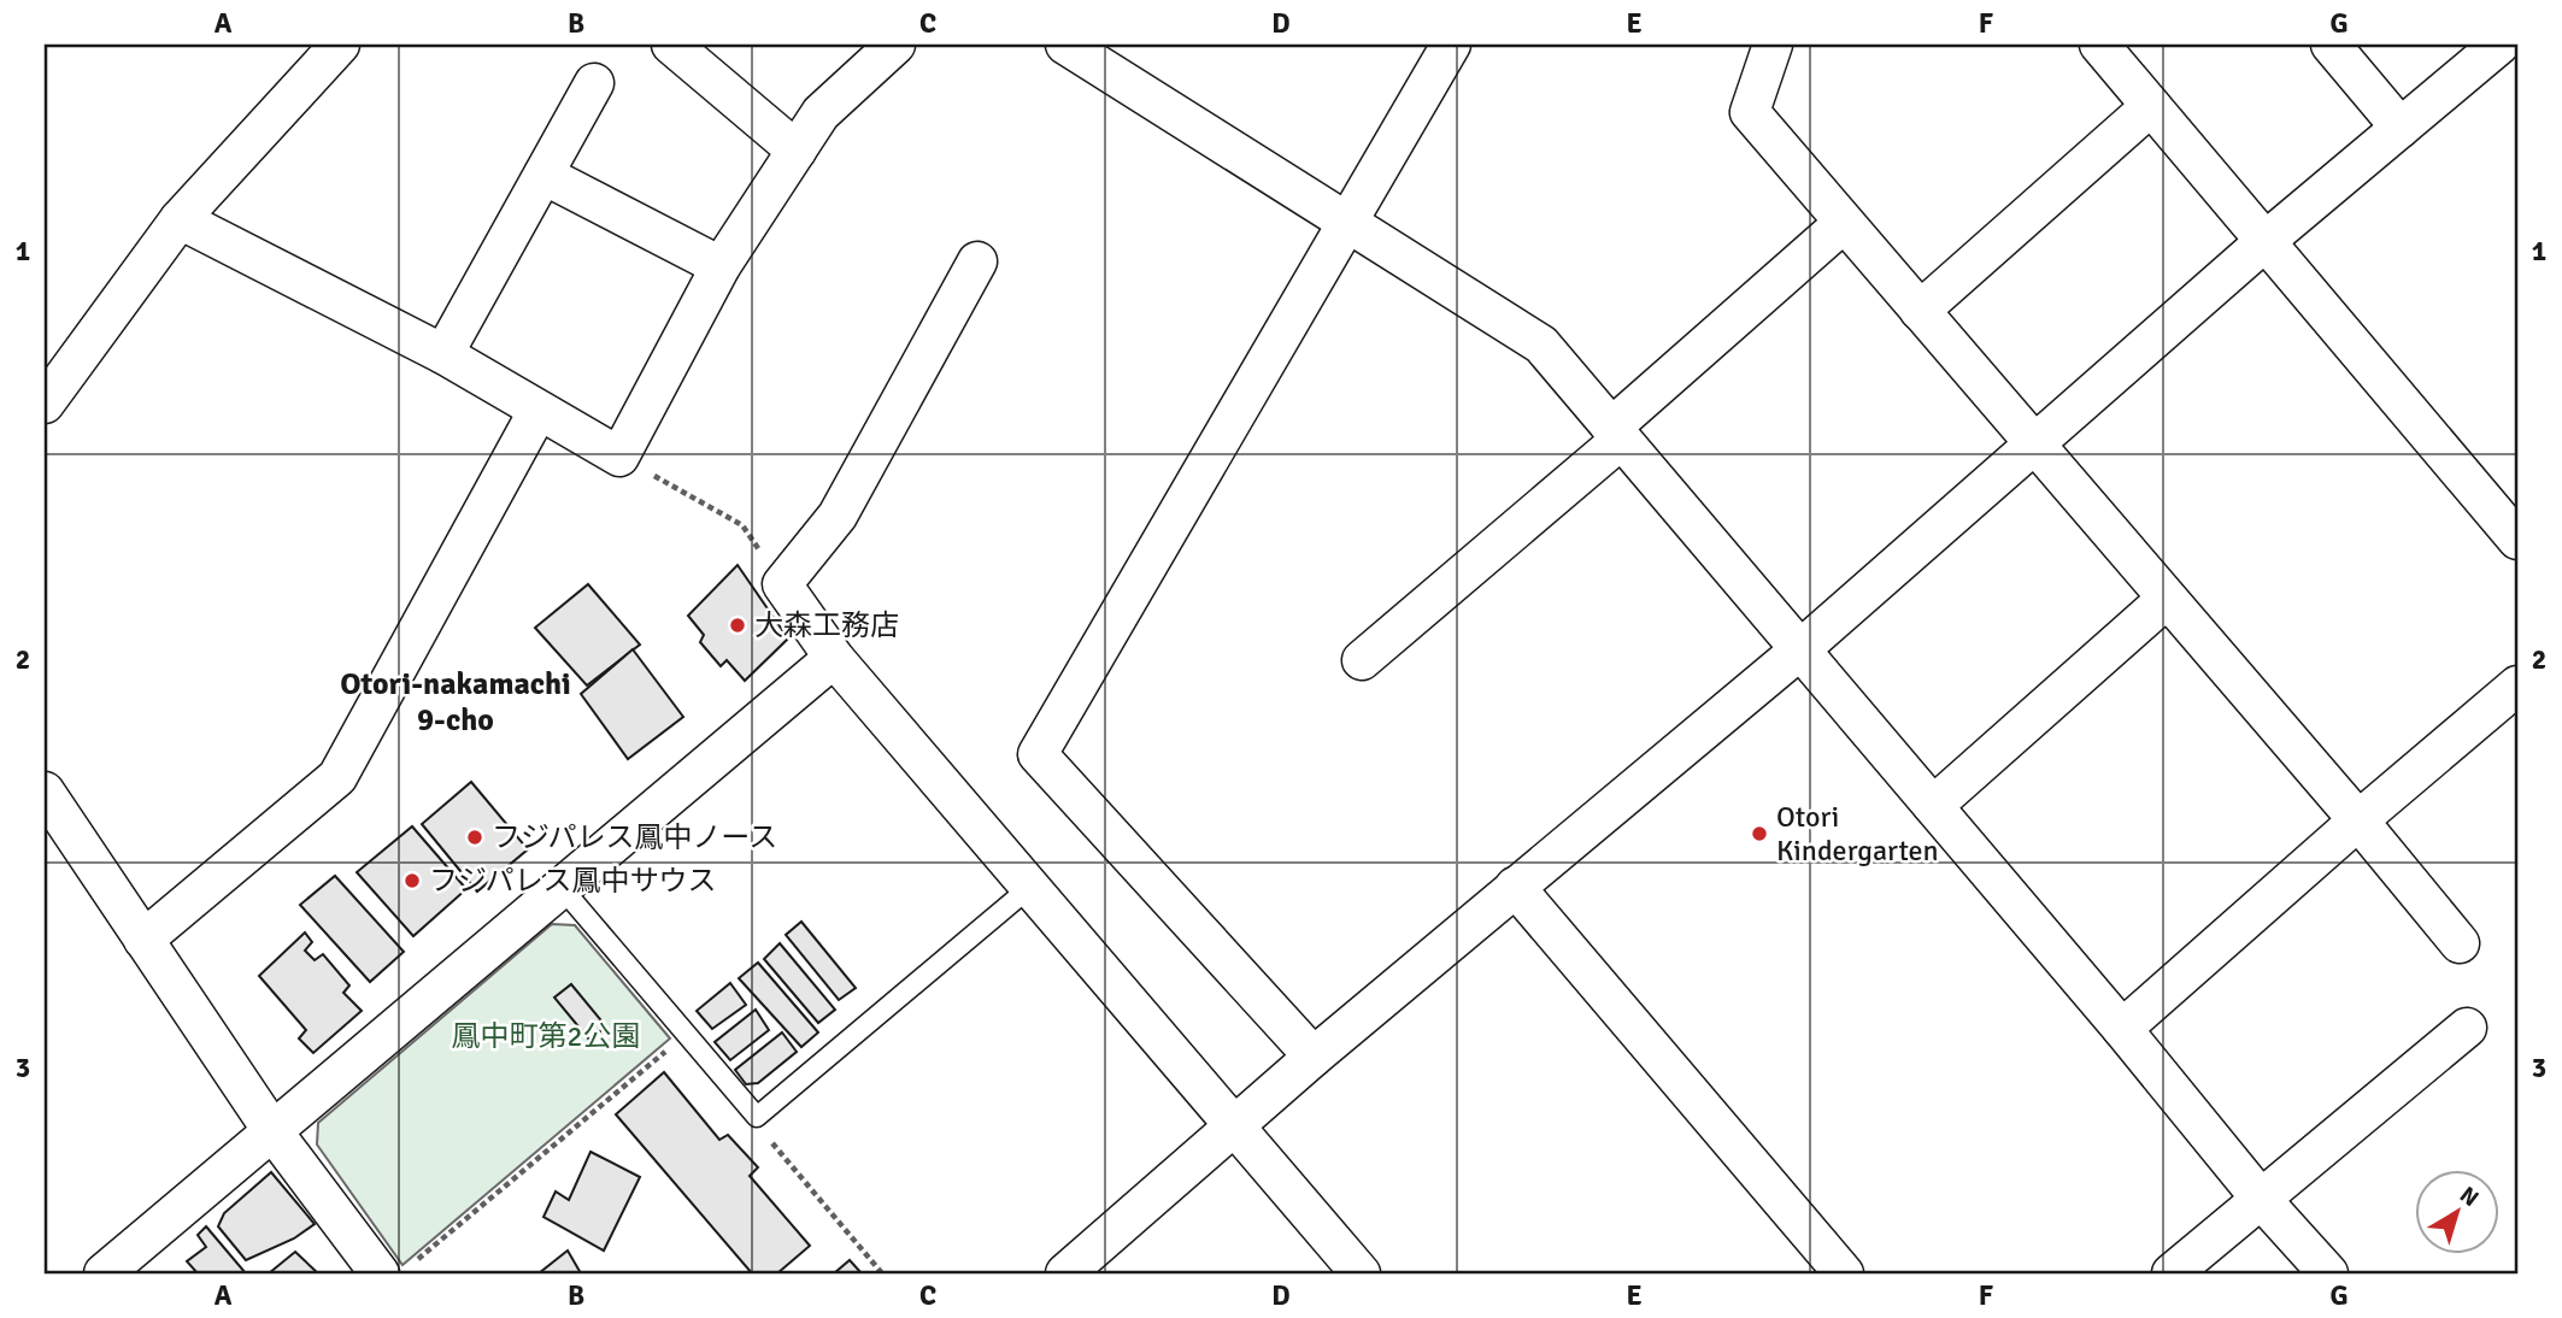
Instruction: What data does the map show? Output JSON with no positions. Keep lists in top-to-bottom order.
{
  "districts": ["Otori-nakamachi 9-cho"],
  "parks": ["鳳中町第2公園"],
  "places": [
    "大森工務店",
    "Otori Kindergarten",
    "フジパレス鳳中ノース",
    "フジパレス鳳中サウス"
  ],
  "north": "top right",
  "grid": {
    "columns": [
      "A",
      "B",
      "C",
      "D",
      "E",
      "F",
      "G"
    ],
    "rows": ["1", "2", "3"]
  }
}
